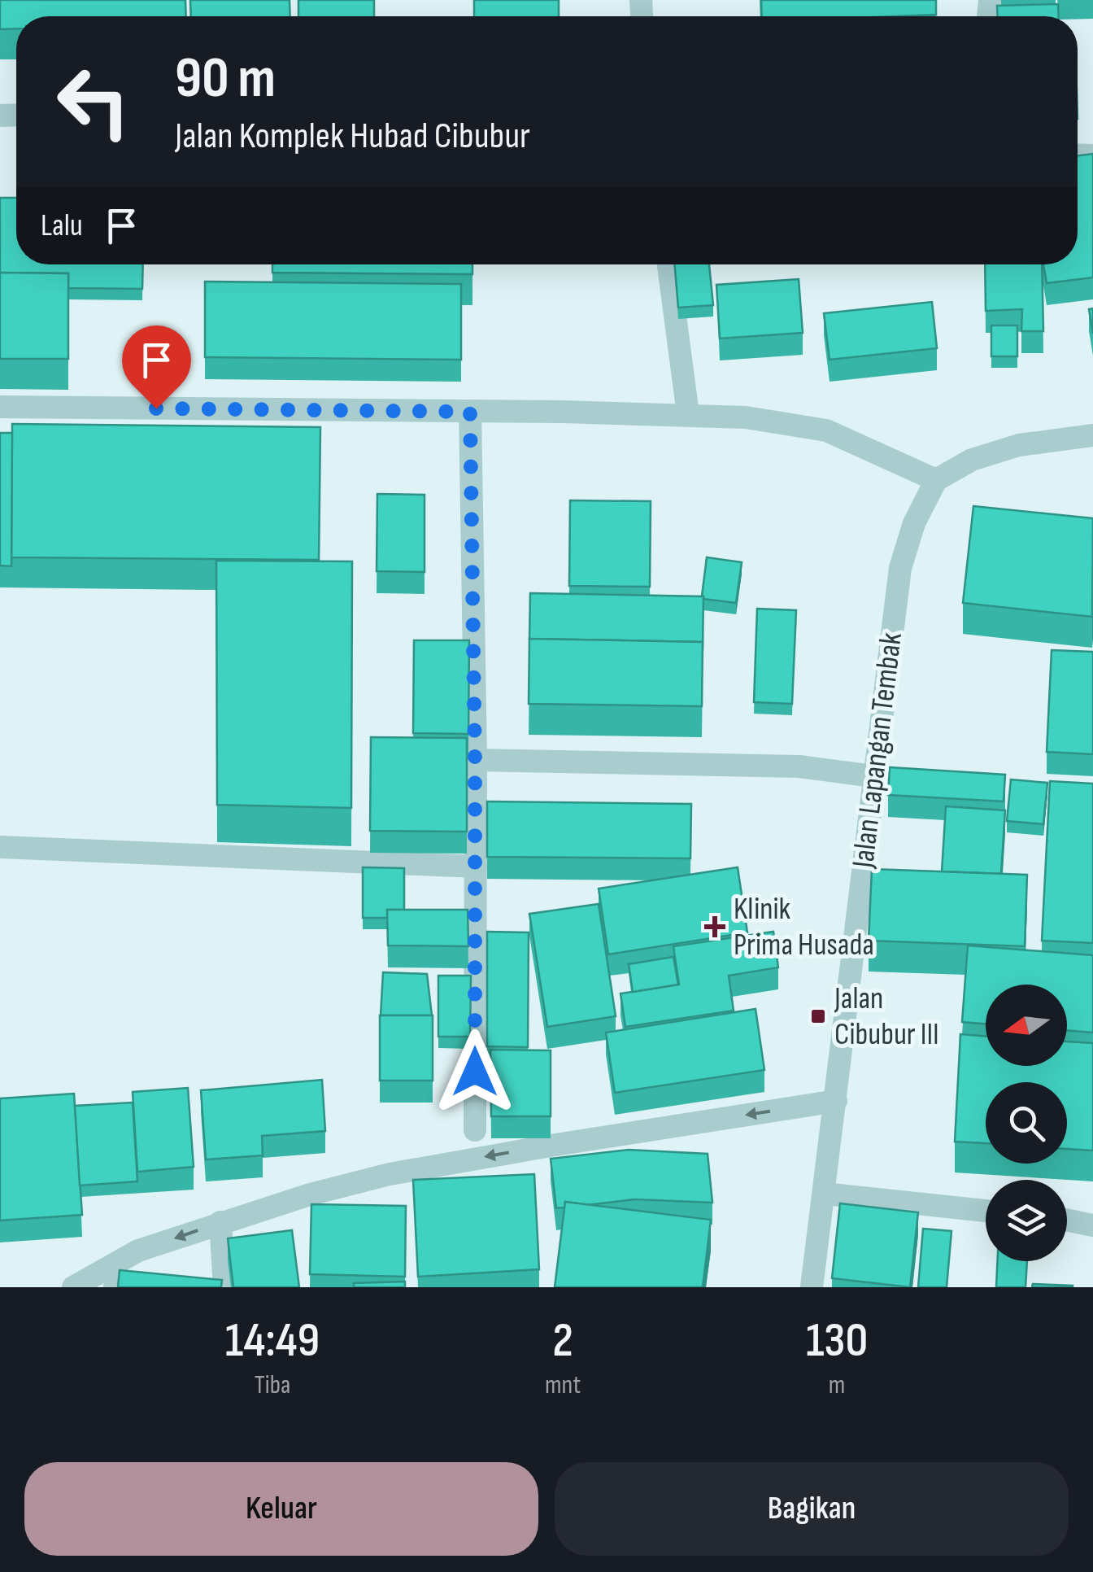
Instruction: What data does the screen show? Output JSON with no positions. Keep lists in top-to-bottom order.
{
  "streets": {
    "street": ["Jalan Lapangan Tembak"]
  },
  "places": {
    "health": ["Klinik Prima Husada"],
    "transit": ["Jalan Cibubur III"]
  },
  "north": "left",
  "page": {
    "turn": ["90 m", "Jalan Komplek Hubad Cibubur"],
    "then": "Lalu",
    "eta": [
      "14:49",
      "Tiba",
      "2",
      "mnt",
      "130",
      "m"
    ],
    "buttons": ["Keluar", "Bagikan"]
  }
}
